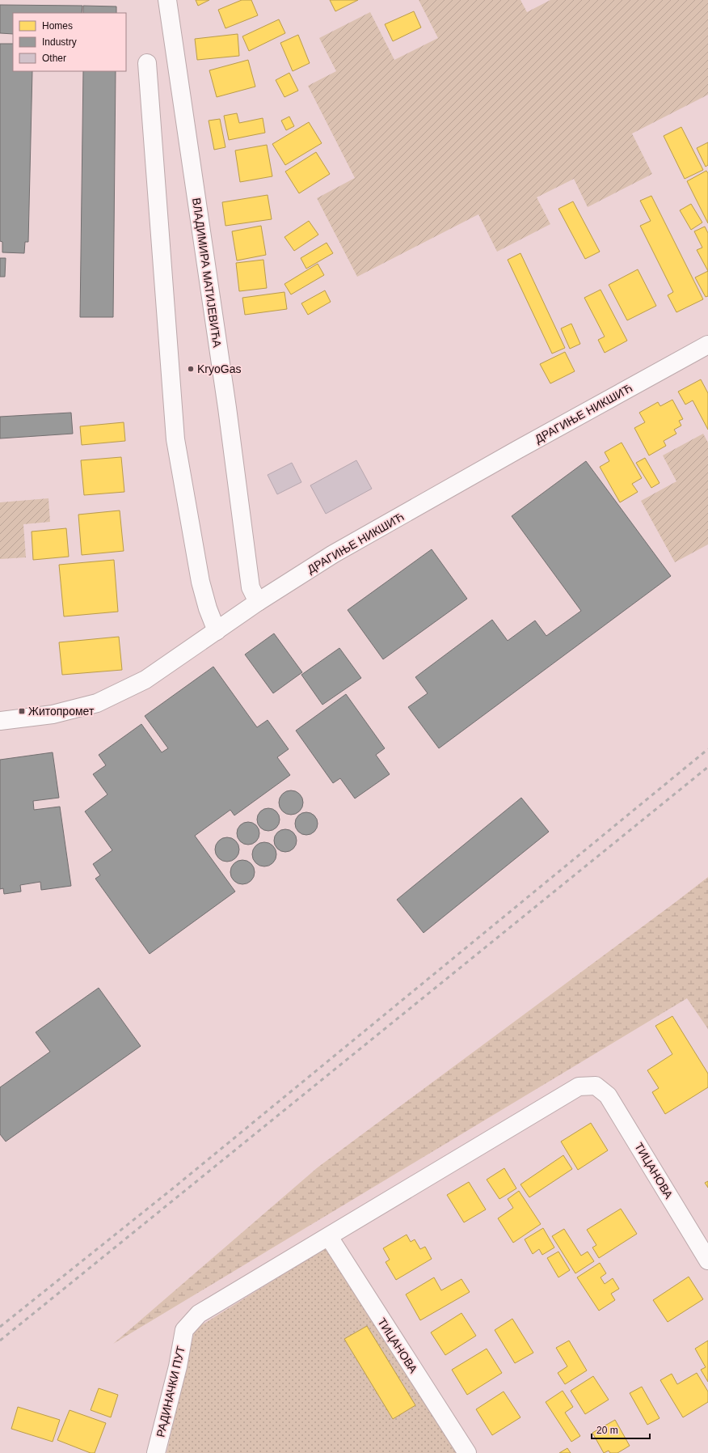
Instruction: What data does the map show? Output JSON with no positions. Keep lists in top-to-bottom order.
{
  "streets": {
    "street": [
      "ВЛАДИМИРА МАТИЈЕВИЋА",
      "ДРАГИЊЕ НИКШИЋ",
      "ТИЦАНОВА",
      "РАДИНАЧКИ ПУТ"
    ]
  },
  "crossings": [
    ["ВЛАДИМИРА МАТИЈЕВИЋА", "ДРАГИЊЕ НИКШИЋ"],
    ["ТИЦАНОВА", "РАДИНАЧКИ ПУТ"]
  ],
  "places": {
    "other": ["KryoGas"],
    "transit": ["Житопромет"]
  },
  "legend": ["Homes", "Industry", "Other"],
  "scale_bar": "20 m"
}
